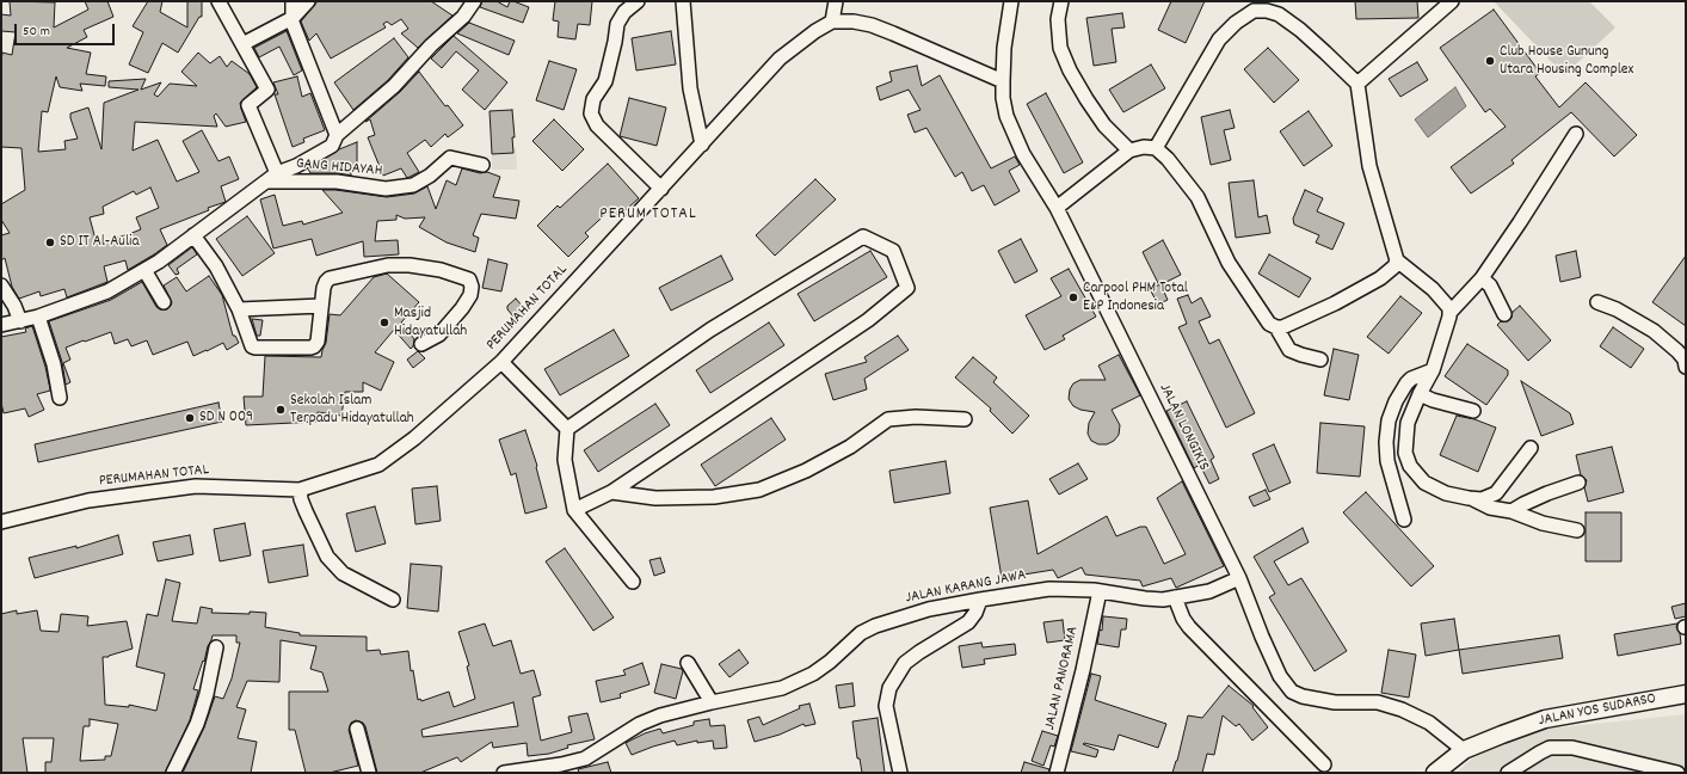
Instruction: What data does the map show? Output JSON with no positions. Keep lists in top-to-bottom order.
{
  "streets": {
    "main road": ["JALAN YOS SUDARSO"],
    "street": [
      "GANG HIDAYAH",
      "PERUMAHAN TOTAL",
      "JALAN LONGIKIS",
      "JALAN KARANG JAWA",
      "JALAN PANORAMA"
    ]
  },
  "crossings": [
    ["JALAN LONGIKIS", "JALAN KARANG JAWA"],
    ["JALAN LONGIKIS", "JALAN YOS SUDARSO"],
    ["JALAN KARANG JAWA", "JALAN PANORAMA"]
  ],
  "districts": ["PERUM TOTAL"],
  "places": [
    "Club House Gunung Utara Housing Complex",
    "SD IT Al-Aulia",
    "Carpool PHM Total E&P Indonesia",
    "Masjid Hidayatullah",
    "Sekolah Islam Terpadu Hidayatullah",
    "SD N 009"
  ],
  "scale_bar": "50 m"
}
